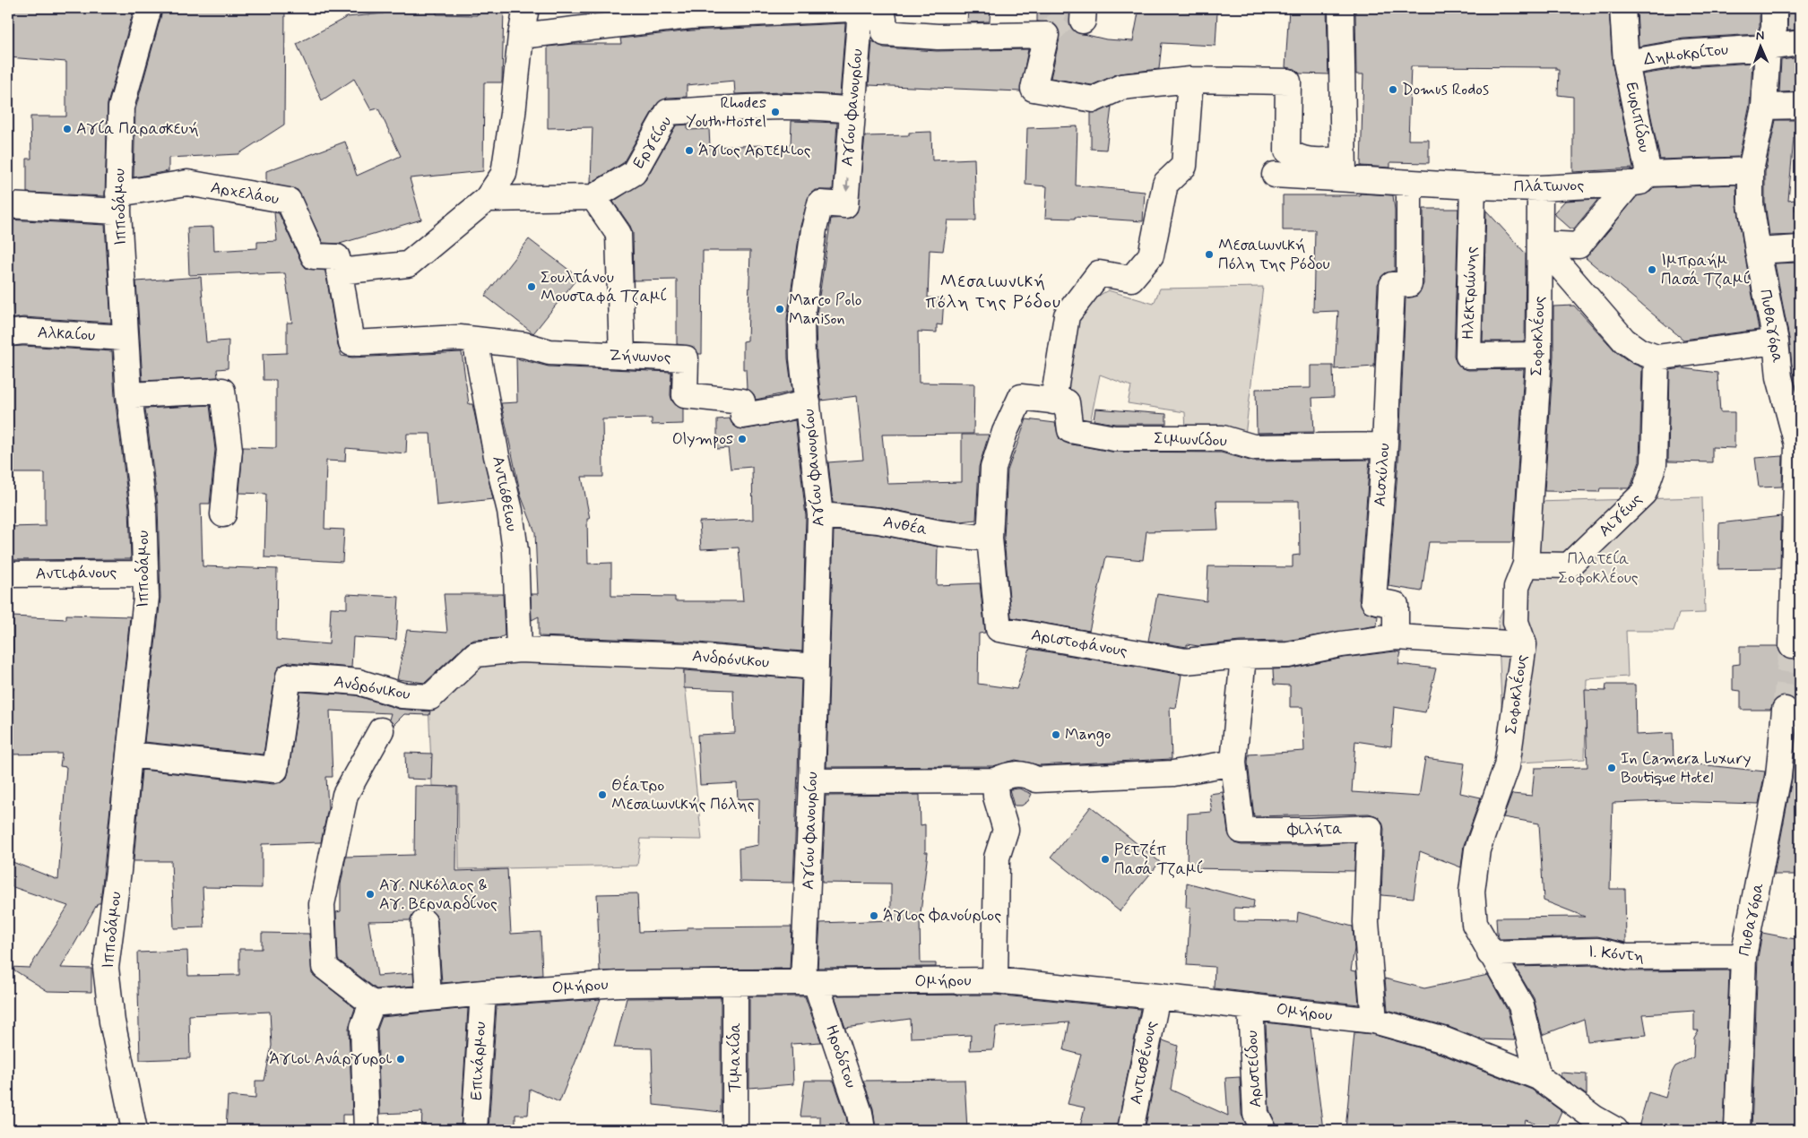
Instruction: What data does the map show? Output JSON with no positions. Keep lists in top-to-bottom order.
{
  "streets": {
    "street": [
      "Δημοκρίτου",
      "Αγίου Φανουρίου",
      "Ευριπίδου",
      "Εργείου",
      "Πλάτωνος",
      "Αρχελάου",
      "Ιπποδάμου",
      "Ηλεκτριώνης",
      "Πυθαγόρα",
      "Αλκαίου",
      "Σοφοκλέους",
      "Ζήνωνος",
      "Σιμωνίδου",
      "Αισχύλου",
      "Αντιόθειου",
      "Αιγέως",
      "Ανθέα",
      "Αντιφάνους",
      "Αριστοφάνους",
      "Ανδρόνικου",
      "Φιλήτα",
      "Ι. Κόντη",
      "Ομήρου",
      "Ηροδότου",
      "Τιμαχίδα",
      "Επιχάρμου",
      "Αντισθένους",
      "Αριστείδου"
    ]
  },
  "crossings": [
    ["Δημοκρίτου", "Ευριπίδου"],
    ["Δημοκρίτου", "Πυθαγόρα"],
    ["Αγίου Φανουρίου", "Εργείου"],
    ["Αγίου Φανουρίου", "Ζήνωνος"],
    ["Αγίου Φανουρίου", "Ανθέα"],
    ["Αγίου Φανουρίου", "Ανδρόνικου"],
    ["Αγίου Φανουρίου", "Ομήρου"],
    ["Αγίου Φανουρίου", "Ηροδότου"],
    ["Ευριπίδου", "Πλάτωνος"],
    ["Πλάτωνος", "Ηλεκτριώνης"],
    ["Πλάτωνος", "Πυθαγόρα"],
    ["Πλάτωνος", "Σοφοκλέους"],
    ["Πλάτωνος", "Αισχύλου"],
    ["Αρχελάου", "Ιπποδάμου"],
    ["Αρχελάου", "Ζήνωνος"],
    ["Ιπποδάμου", "Αλκαίου"],
    ["Ιπποδάμου", "Αντιφάνους"],
    ["Ιπποδάμου", "Ανδρόνικου"],
    ["Ηλεκτριώνης", "Σοφοκλέους"],
    ["Πυθαγόρα", "Ι. Κόντη"],
    ["Σοφοκλέους", "Αιγέως"],
    ["Σοφοκλέους", "Ι. Κόντη"],
    ["Σοφοκλέους", "Ομήρου"],
    ["Ζήνωνος", "Αντιόθειου"],
    ["Σιμωνίδου", "Αισχύλου"],
    ["Σιμωνίδου", "Αριστοφάνους"],
    ["Αισχύλου", "Αριστοφάνους"],
    ["Αντιόθειου", "Ανδρόνικου"],
    ["Ανθέα", "Αριστοφάνους"],
    ["Αριστοφάνους", "Φιλήτα"],
    ["Φιλήτα", "Ομήρου"],
    ["Ομήρου", "Ηροδότου"],
    ["Ομήρου", "Τιμαχίδα"],
    ["Ομήρου", "Επιχάρμου"],
    ["Ομήρου", "Αντισθένους"],
    ["Ομήρου", "Αριστείδου"]
  ],
  "districts": ["Μεσαιωνική πόλη της Ρόδου"],
  "parks": ["Πλατεία Σοφοκλέους"],
  "places": [
    "Domus Rodos",
    "Rhodes Youth Hostel",
    "Αγία Παρασκευή",
    "Άγιος Αρτεμιος",
    "Μεσαιωνική Πόλη της Ρόδου",
    "Ιμπραήμ Πασά Τζαμί",
    "Σουλτάνου Μουσταφά Τζαμί",
    "Marco Polo Manison",
    "Olympos",
    "Mango",
    "In Camera Luxury Boutique Hotel",
    "Θέατρο Μεσαιωνικής Πόλης",
    "Ρετζέπ Πασά Τζαμί",
    "Αγ. Νικόλαος & Αγ. Βερναρδίνος",
    "Άγιος Φανούριος",
    "Άγιοι Ανάργυροι"
  ],
  "north": "top"
}
